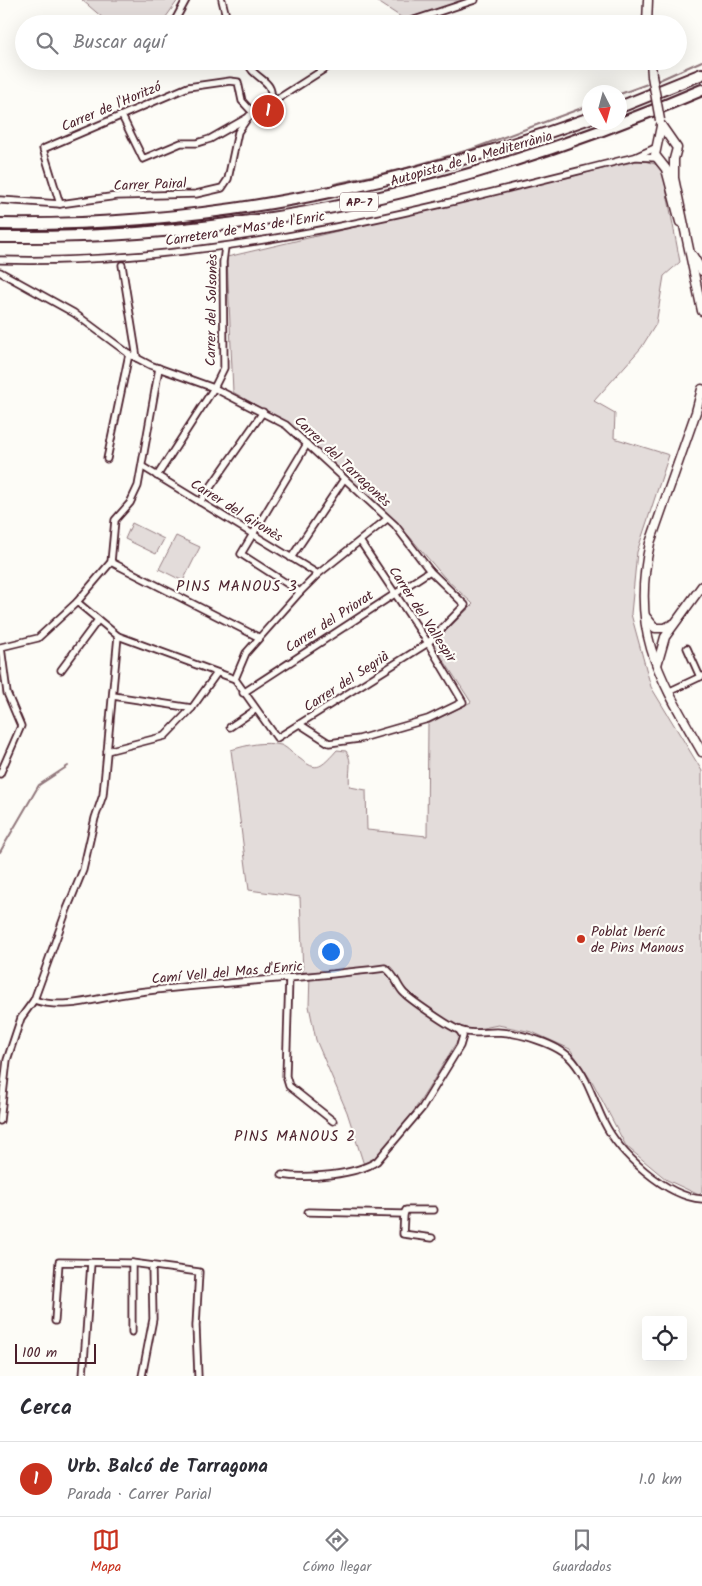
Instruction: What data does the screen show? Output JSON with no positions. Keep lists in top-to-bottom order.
{
  "streets": {
    "highway": ["Autopista de la Mediterrània", "AP-7"],
    "street": [
      "Carrer de l'Horitzó",
      "Carrer Pairal",
      "Carretera de Mas de l'Enric",
      "Carrer del Solsonès",
      "Carrer del Tarragonès",
      "Carrer del Gironès",
      "Carrer del Vallespir",
      "Carrer del Priorat",
      "Carrer del Segrià",
      "Camí Vell del Mas d'Enric"
    ]
  },
  "crossings": [
    ["Carrer de l'Horitzó", "Carrer Pairal"],
    ["Carretera de Mas de l'Enric", "Carrer del Solsonès"],
    ["Carrer del Solsonès", "Carrer del Tarragonès"],
    ["Carrer del Solsonès", "Carrer del Gironès"],
    ["Carrer del Tarragonès", "Carrer del Vallespir"],
    ["Carrer del Tarragonès", "Carrer del Priorat"],
    ["Carrer del Tarragonès", "Carrer del Segrià"],
    ["Carrer del Vallespir", "Carrer del Priorat"],
    ["Carrer del Vallespir", "Carrer del Segrià"]
  ],
  "districts": ["PINS MANOUS 3", "PINS MANOUS 2"],
  "places": ["Poblat Iberíc de Pins Manous"],
  "scale_bar": "100 m",
  "north": "bottom",
  "page": {
    "search": "Buscar aquí",
    "pins": "1",
    "scale": "100 m",
    "heading": "Cerca",
    "list": [
      {
        "mark": "1",
        "name": "Urb. Balcó de Tarragona",
        "note": "Parada · Carrer Parial",
        "value": "1.0 km"
      }
    ],
    "nav": ["Mapa", "Cómo llegar", "Guardados"]
  }
}
